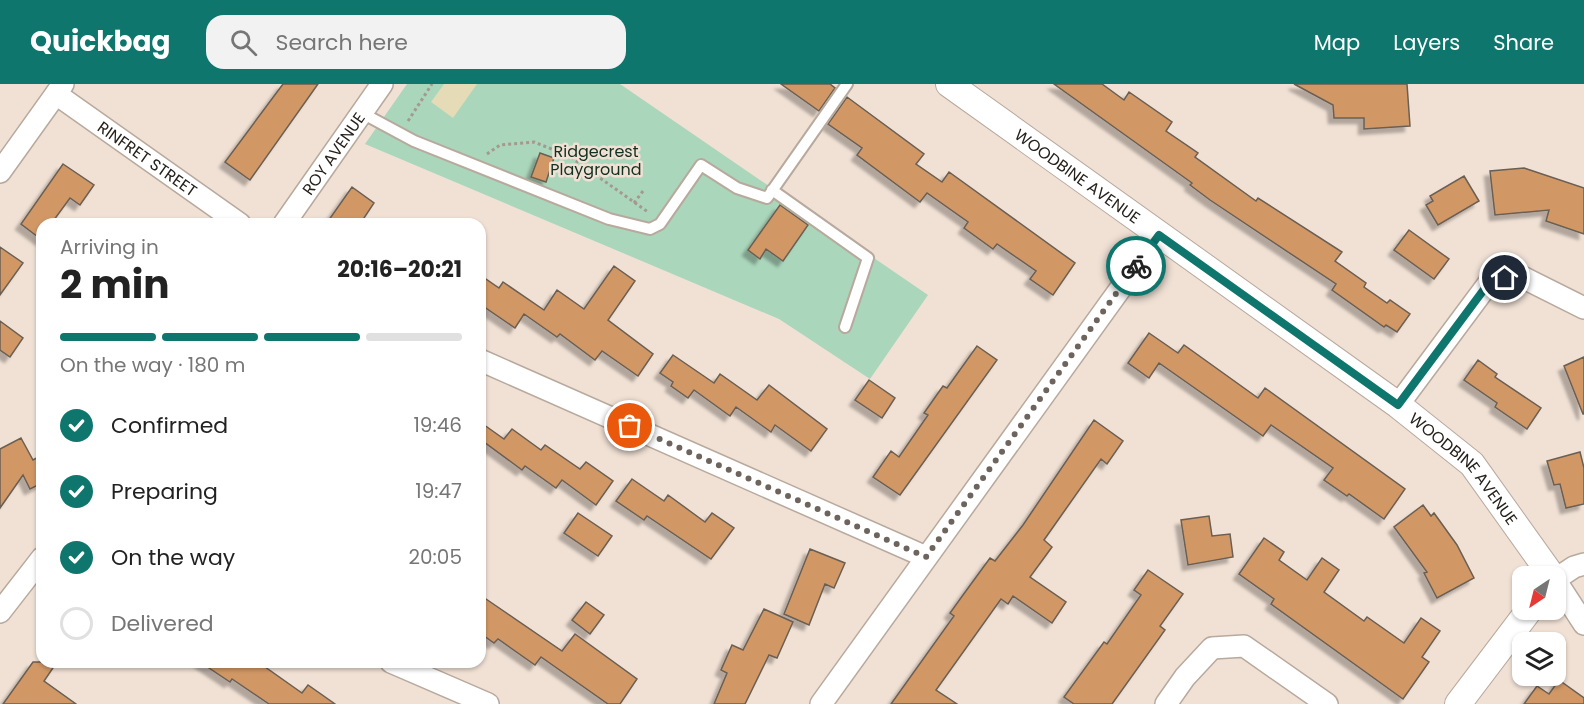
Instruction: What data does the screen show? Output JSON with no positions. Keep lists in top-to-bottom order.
{
  "streets": {
    "street": ["ROY AVENUE", "RINFRET STREET", "WOODBINE AVENUE"]
  },
  "parks": ["Ridgecrest Playground"],
  "north": "bottom left",
  "page": {
    "header": "Quickbag",
    "search": "Search here",
    "nav": ["Map", "Layers", "Share"],
    "heading": ["2 min", "Arriving in", "20:16–20:21"],
    "bar": "On the way · 180 m",
    "list": [
      ["Confirmed", "19:46"],
      ["Preparing", "19:47"],
      ["On the way", "20:05"],
      "Delivered"
    ]
  }
}
